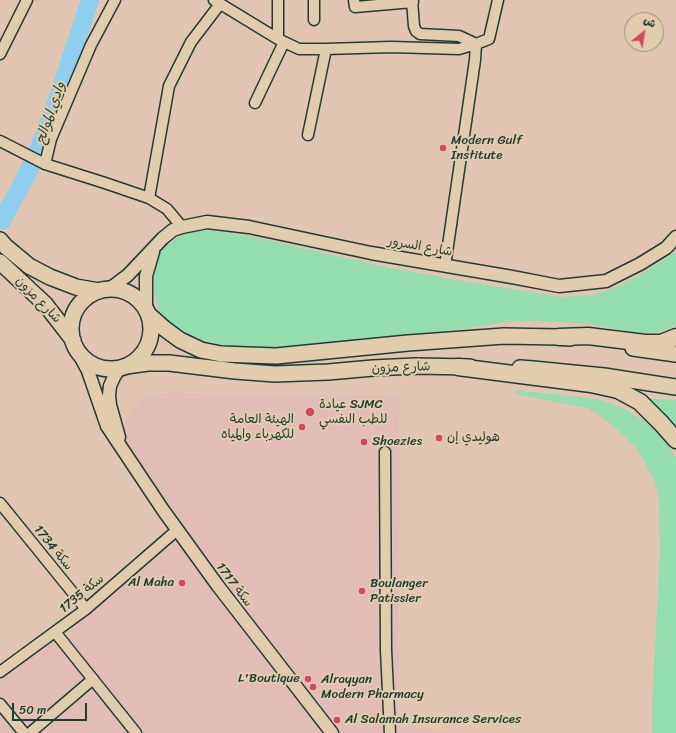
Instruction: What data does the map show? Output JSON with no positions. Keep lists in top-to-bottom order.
{
  "streets": {
    "main road": ["شارع مزون"],
    "street": [
      "شارع السرور",
      "سكة 1734",
      "سكة 1717",
      "سكة 1735"
    ]
  },
  "crossings": [
    ["شارع السرور", "شارع مزون"],
    ["شارع السرور", "سكة 1717"],
    ["شارع مزون", "سكة 1717"],
    ["سكة 1734", "سكة 1735"],
    ["سكة 1717", "سكة 1735"]
  ],
  "water": ["وادي الموالح"],
  "places": [
    "Modern Gulf Institute",
    "عيادة SJMC للطب النفسي",
    "الهيئة العامة للكهرباء والمياه",
    "هوليدي إن",
    "Shoezies",
    "Al Maha",
    "Boulanger Patissier",
    "L'Boutique",
    "Alrayyan Modern Pharmacy",
    "Al Salamah Insurance Services"
  ],
  "scale_bar": "50 m",
  "north": "top right"
}
